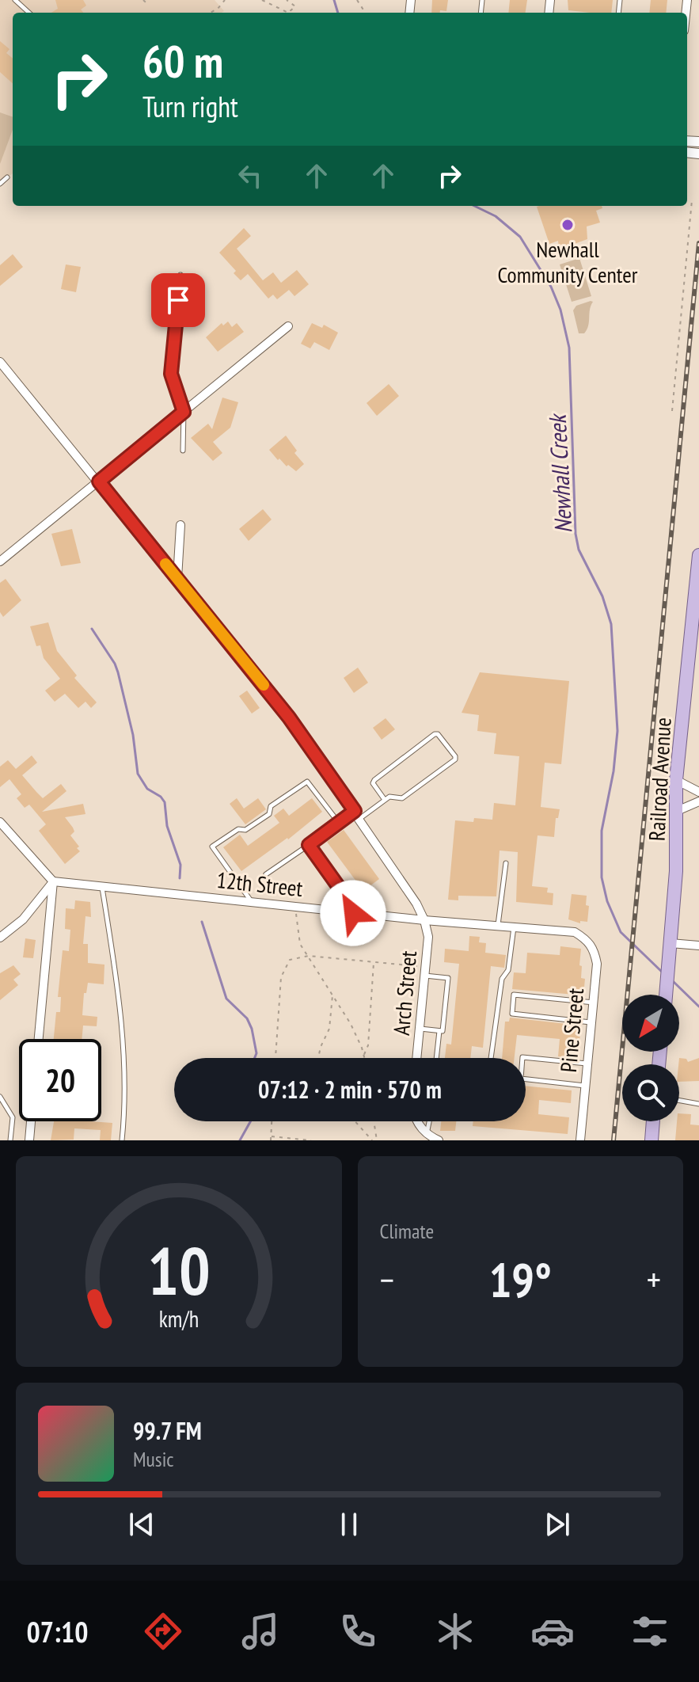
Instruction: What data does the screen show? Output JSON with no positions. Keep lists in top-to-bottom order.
{
  "streets": {
    "main road": ["Railroad Avenue"],
    "street": ["12th Street", "Arch Street", "Pine Street"]
  },
  "crossings": [
    ["12th Street", "Arch Street"],
    ["12th Street", "Pine Street"]
  ],
  "water": ["Newhall Creek"],
  "places": ["Newhall Community Center"],
  "north": "bottom left",
  "page": {
    "turn": ["60 m", "Turn right"],
    "limit": "20",
    "trip": "07:12 · 2 min · 570 m",
    "tile": "Climate",
    "heat": ["−", "19°", "+"],
    "song": ["99.7 FM", "Music"],
    "tabs": "07:10",
    "gauge": ["10", "km/h"]
  }
}
